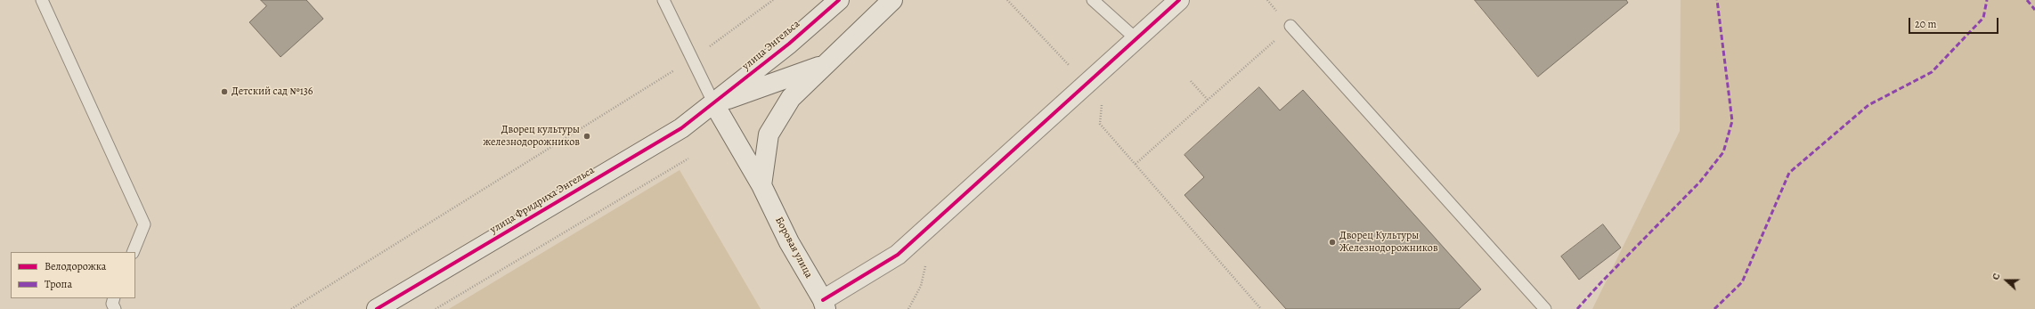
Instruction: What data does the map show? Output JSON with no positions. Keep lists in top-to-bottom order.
{
  "streets": {
    "street": ["улица Энгельса", "улица Фридриха Энгельса", "Боровая улица"]
  },
  "crossings": [
    ["улица Энгельса", "улица Фридриха Энгельса"],
    ["улица Энгельса", "Боровая улица"],
    ["улица Фридриха Энгельса", "Боровая улица"]
  ],
  "places": ["Детский сад №136", "Дворец культуры железнодорожников", "Дворец Культуры Железнодорожников"],
  "legend": ["Велодорожка", "Тропа"],
  "scale_bar": "20 m",
  "north": "left"
}
